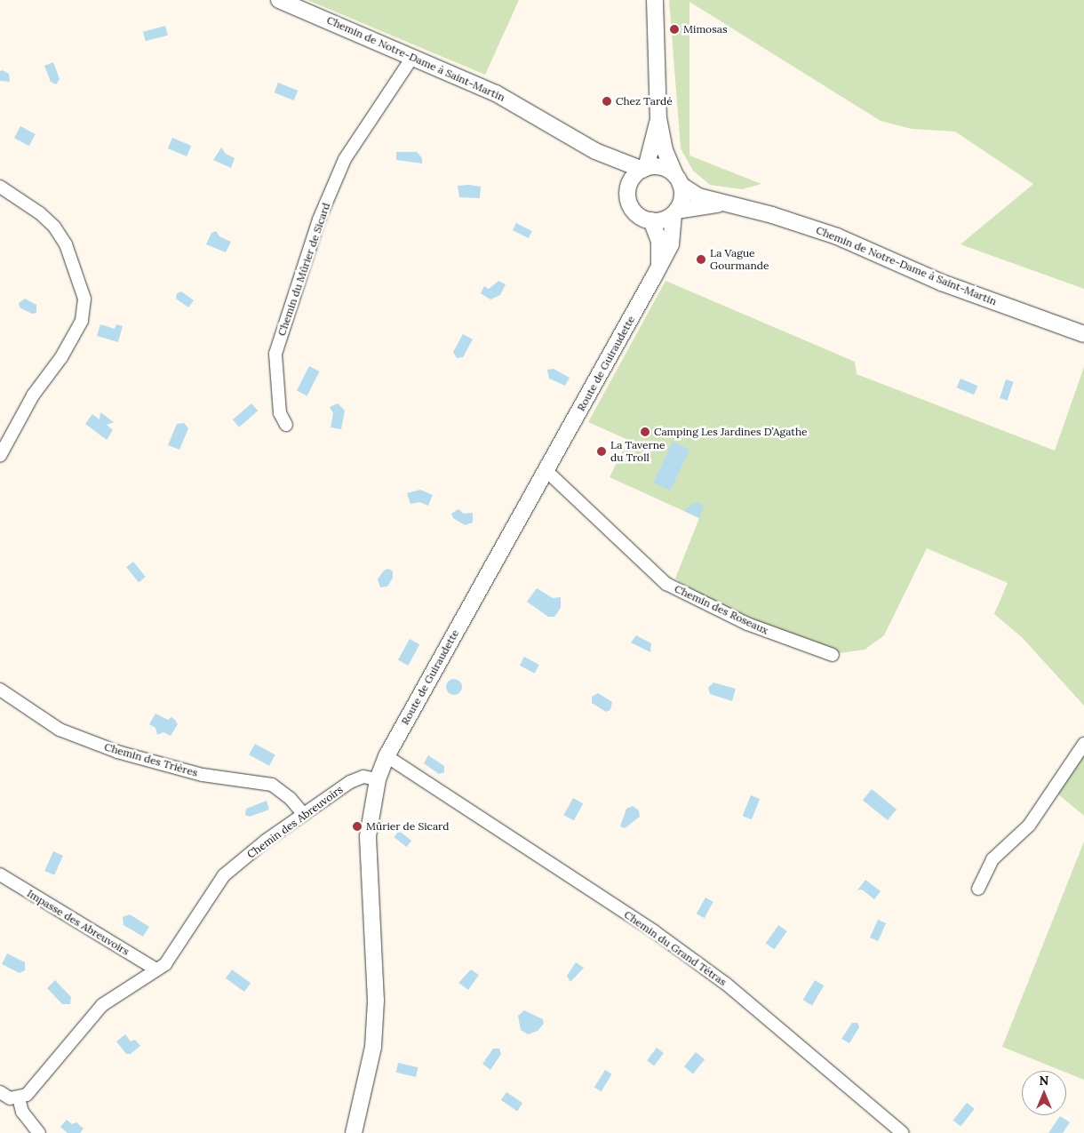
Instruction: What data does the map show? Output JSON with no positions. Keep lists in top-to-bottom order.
{
  "streets": {
    "street": [
      "Chemin de Notre-Dame à Saint-Martin",
      "Chemin du Mûrier de Sicard",
      "Route de Guiraudette",
      "Chemin des Roseaux",
      "Chemin des Trières",
      "Chemin des Abreuvoirs",
      "Impasse des Abreuvoirs",
      "Chemin du Grand Tétras"
    ]
  },
  "crossings": [
    ["Chemin de Notre-Dame à Saint-Martin", "Chemin du Mûrier de Sicard"],
    ["Chemin de Notre-Dame à Saint-Martin", "Route de Guiraudette"],
    ["Route de Guiraudette", "Chemin des Roseaux"],
    ["Route de Guiraudette", "Chemin des Abreuvoirs"],
    ["Route de Guiraudette", "Chemin du Grand Tétras"],
    ["Chemin des Trières", "Chemin des Abreuvoirs"],
    ["Chemin des Abreuvoirs", "Impasse des Abreuvoirs"]
  ],
  "places": [
    "Mimosas",
    "Chez Tardé",
    "La Vague Gourmande",
    "Camping Les Jardines D’Agathe",
    "La Taverne du Troll",
    "Mûrier de Sicard"
  ],
  "north": "top"
}
